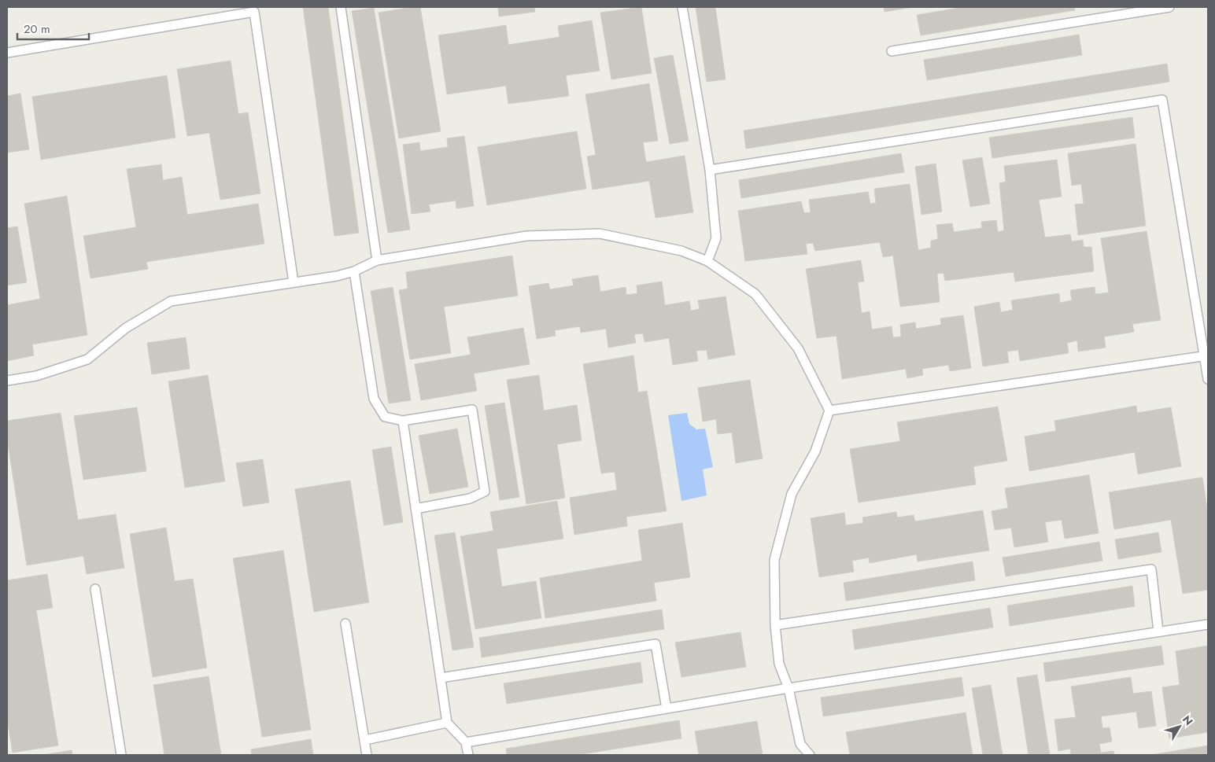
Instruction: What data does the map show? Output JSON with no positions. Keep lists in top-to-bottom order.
{
  "scale_bar": "20 m",
  "north": "top right"
}
